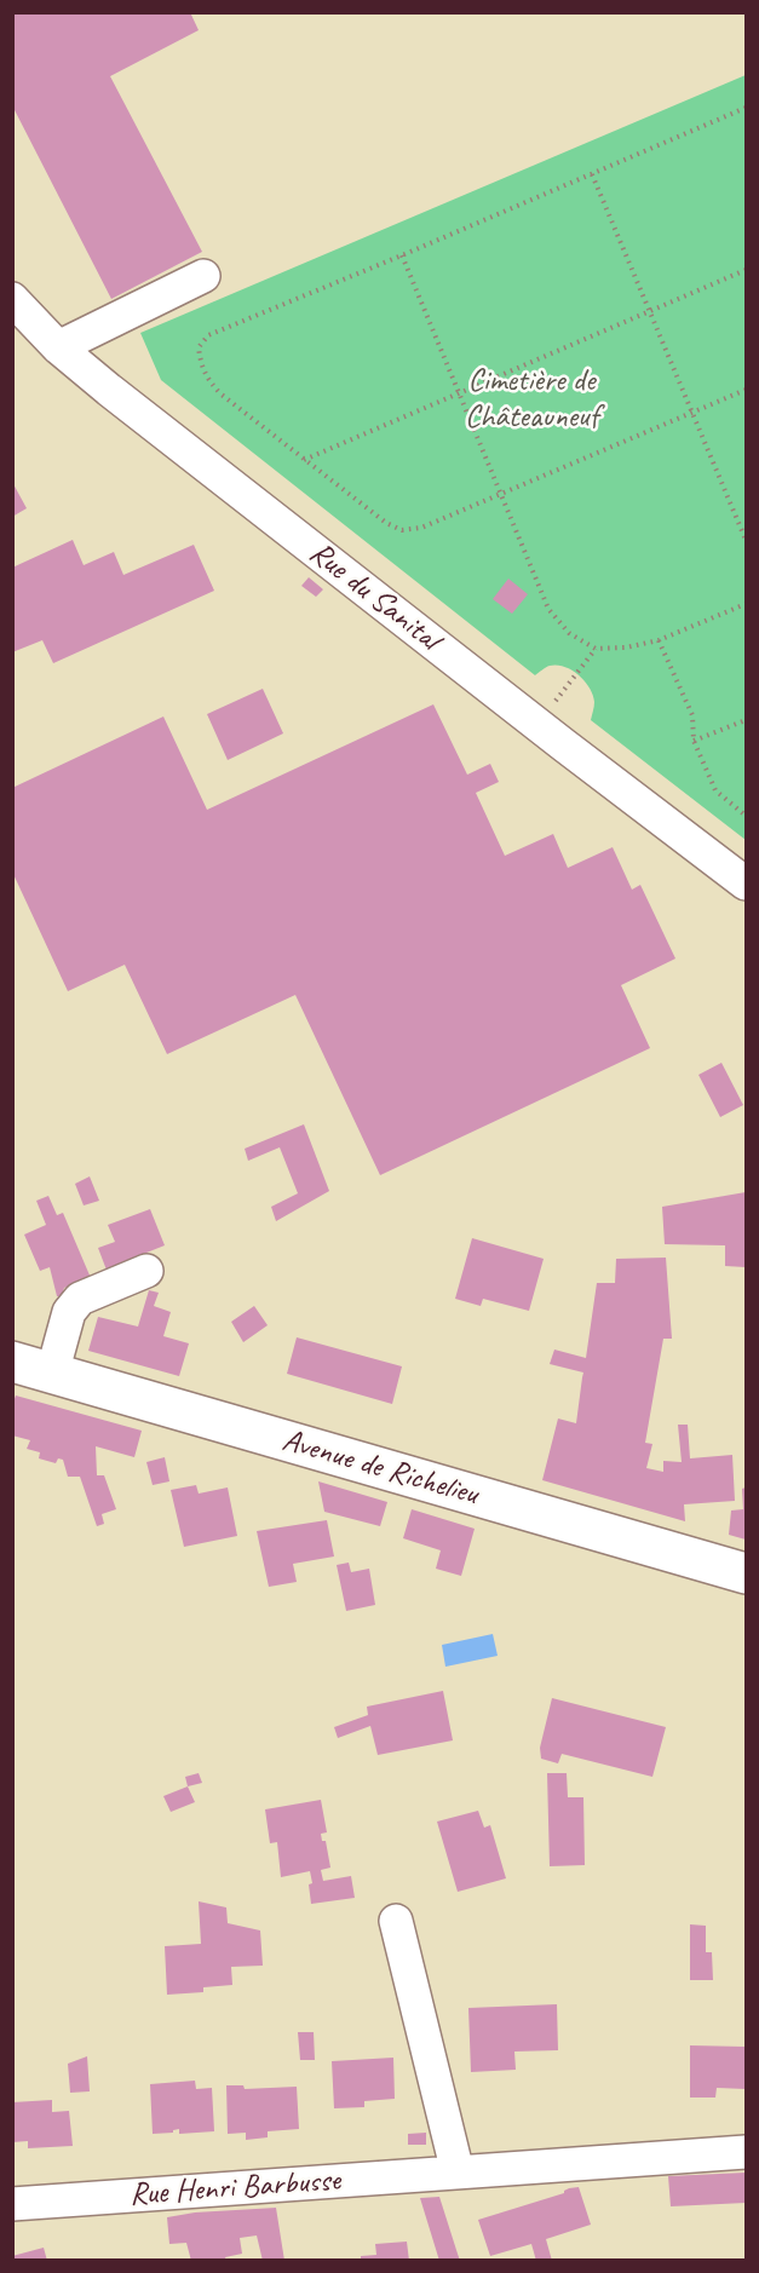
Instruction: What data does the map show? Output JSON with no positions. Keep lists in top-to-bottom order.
{
  "streets": {
    "main road": ["Avenue de Richelieu"],
    "street": ["Rue du Sanital", "Rue Henri Barbusse"]
  },
  "parks": ["Cimetière de Châteauneuf"]
}
